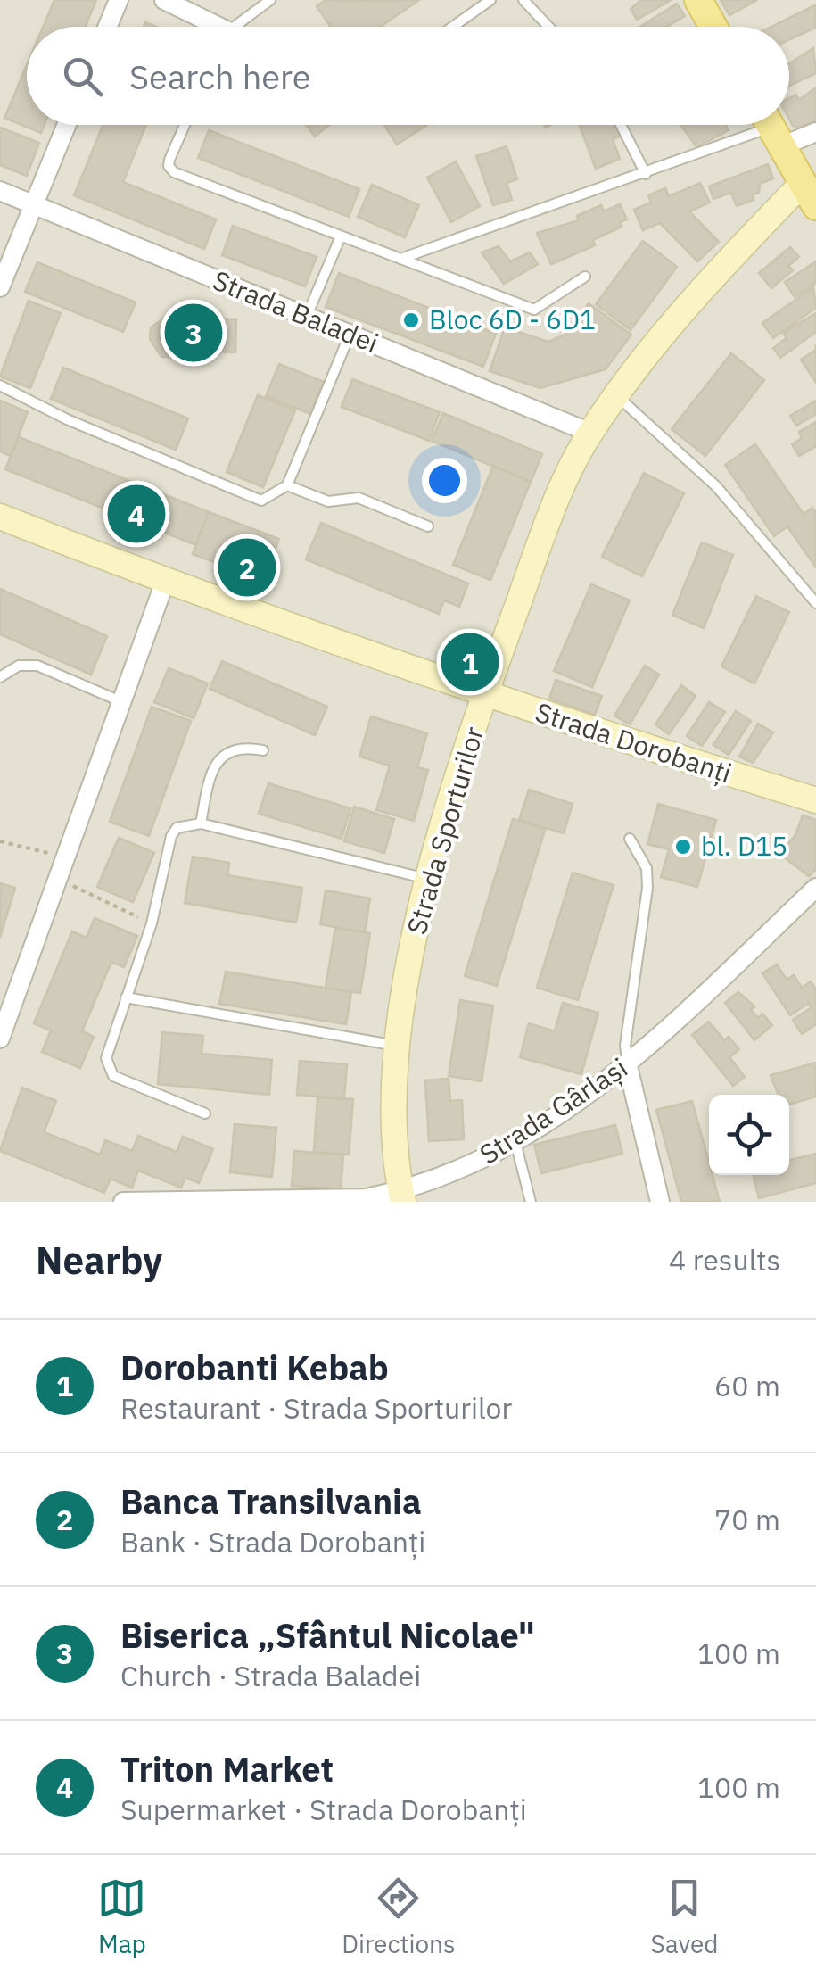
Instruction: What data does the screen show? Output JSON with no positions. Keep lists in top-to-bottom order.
{
  "streets": {
    "main road": ["Strada Dorobanți", "Strada Sporturilor"],
    "street": ["Strada Baladei", "Strada Gârlași"]
  },
  "crossings": [
    ["Strada Baladei", "Strada Sporturilor"],
    ["Strada Dorobanți", "Strada Sporturilor"],
    ["Strada Sporturilor", "Strada Gârlași"]
  ],
  "places": ["Bloc 6D - 6D1", "bl. D15"],
  "page": {
    "search": "Search here",
    "pins": [
      "3",
      "4",
      "2",
      "1"
    ],
    "heading": ["Nearby", "4 results"],
    "list": [
      {
        "mark": "1",
        "name": "Dorobanti Kebab",
        "note": "Restaurant · Strada Sporturilor",
        "value": "60 m"
      },
      {
        "mark": "2",
        "name": "Banca Transilvania",
        "note": "Bank · Strada Dorobanți",
        "value": "70 m"
      },
      {
        "mark": "3",
        "name": "Biserica „Sfântul Nicolae\"",
        "note": "Church · Strada Baladei",
        "value": "100 m"
      },
      {
        "mark": "4",
        "name": "Triton Market",
        "note": "Supermarket · Strada Dorobanți",
        "value": "100 m"
      }
    ],
    "nav": ["Map", "Directions", "Saved"]
  }
}
